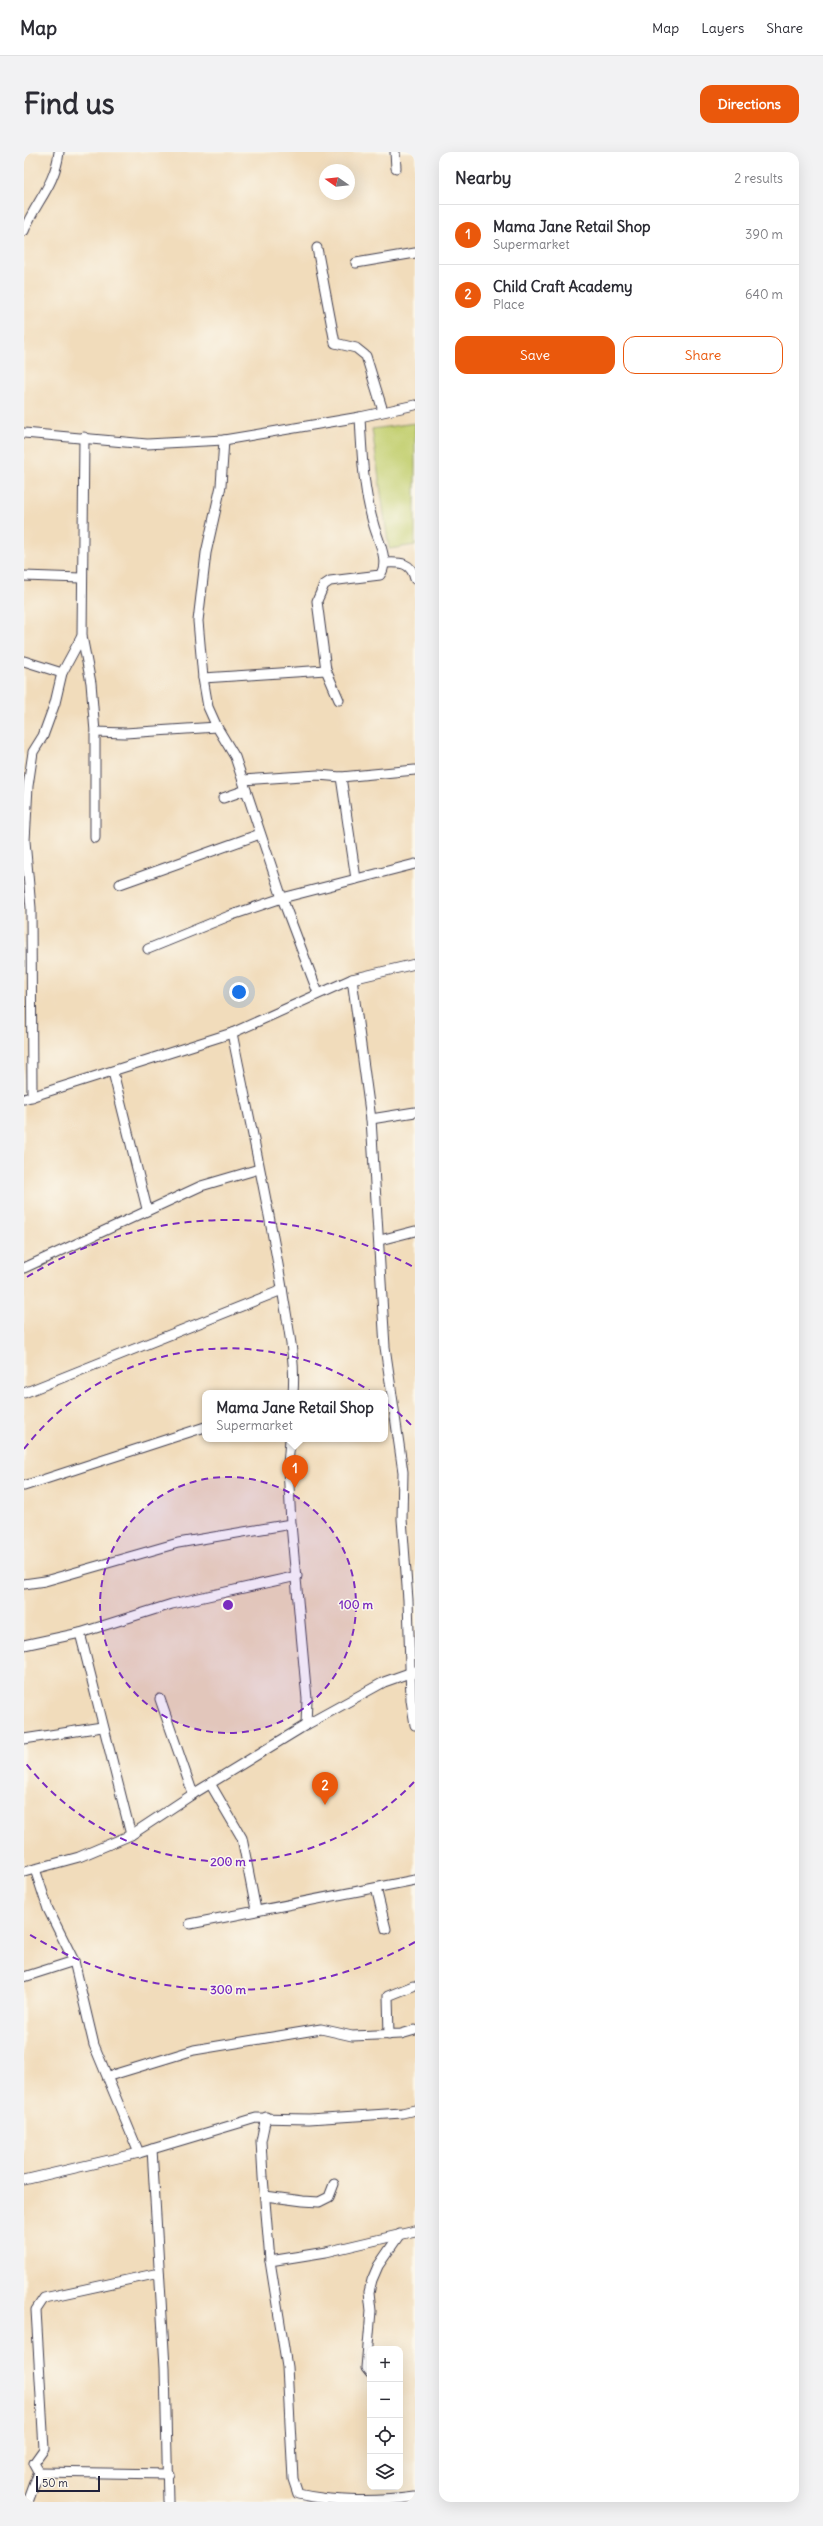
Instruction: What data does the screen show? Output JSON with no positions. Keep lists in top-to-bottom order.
{
  "scale_bar": "50 m",
  "north": "left",
  "page": {
    "header": "Map",
    "nav": ["Map", "Layers", "Share"],
    "buttons": [
      "Directions",
      ["Save", "Share"]
    ],
    "title": "Find us",
    "heading": ["Nearby", "2 results"],
    "list": [
      {
        "mark": "1",
        "name": "Mama Jane Retail Shop",
        "note": "Supermarket",
        "value": "390 m"
      },
      {
        "mark": "2",
        "name": "Child Craft Academy",
        "note": "Place",
        "value": "640 m"
      }
    ],
    "popup": ["Mama Jane Retail Shop", "Supermarket"],
    "pins": ["1", "2"],
    "map_buttons": ["+", "−"],
    "scale": "50 m"
  },
  "rings": ["100 m", "200 m", "300 m"]
}
